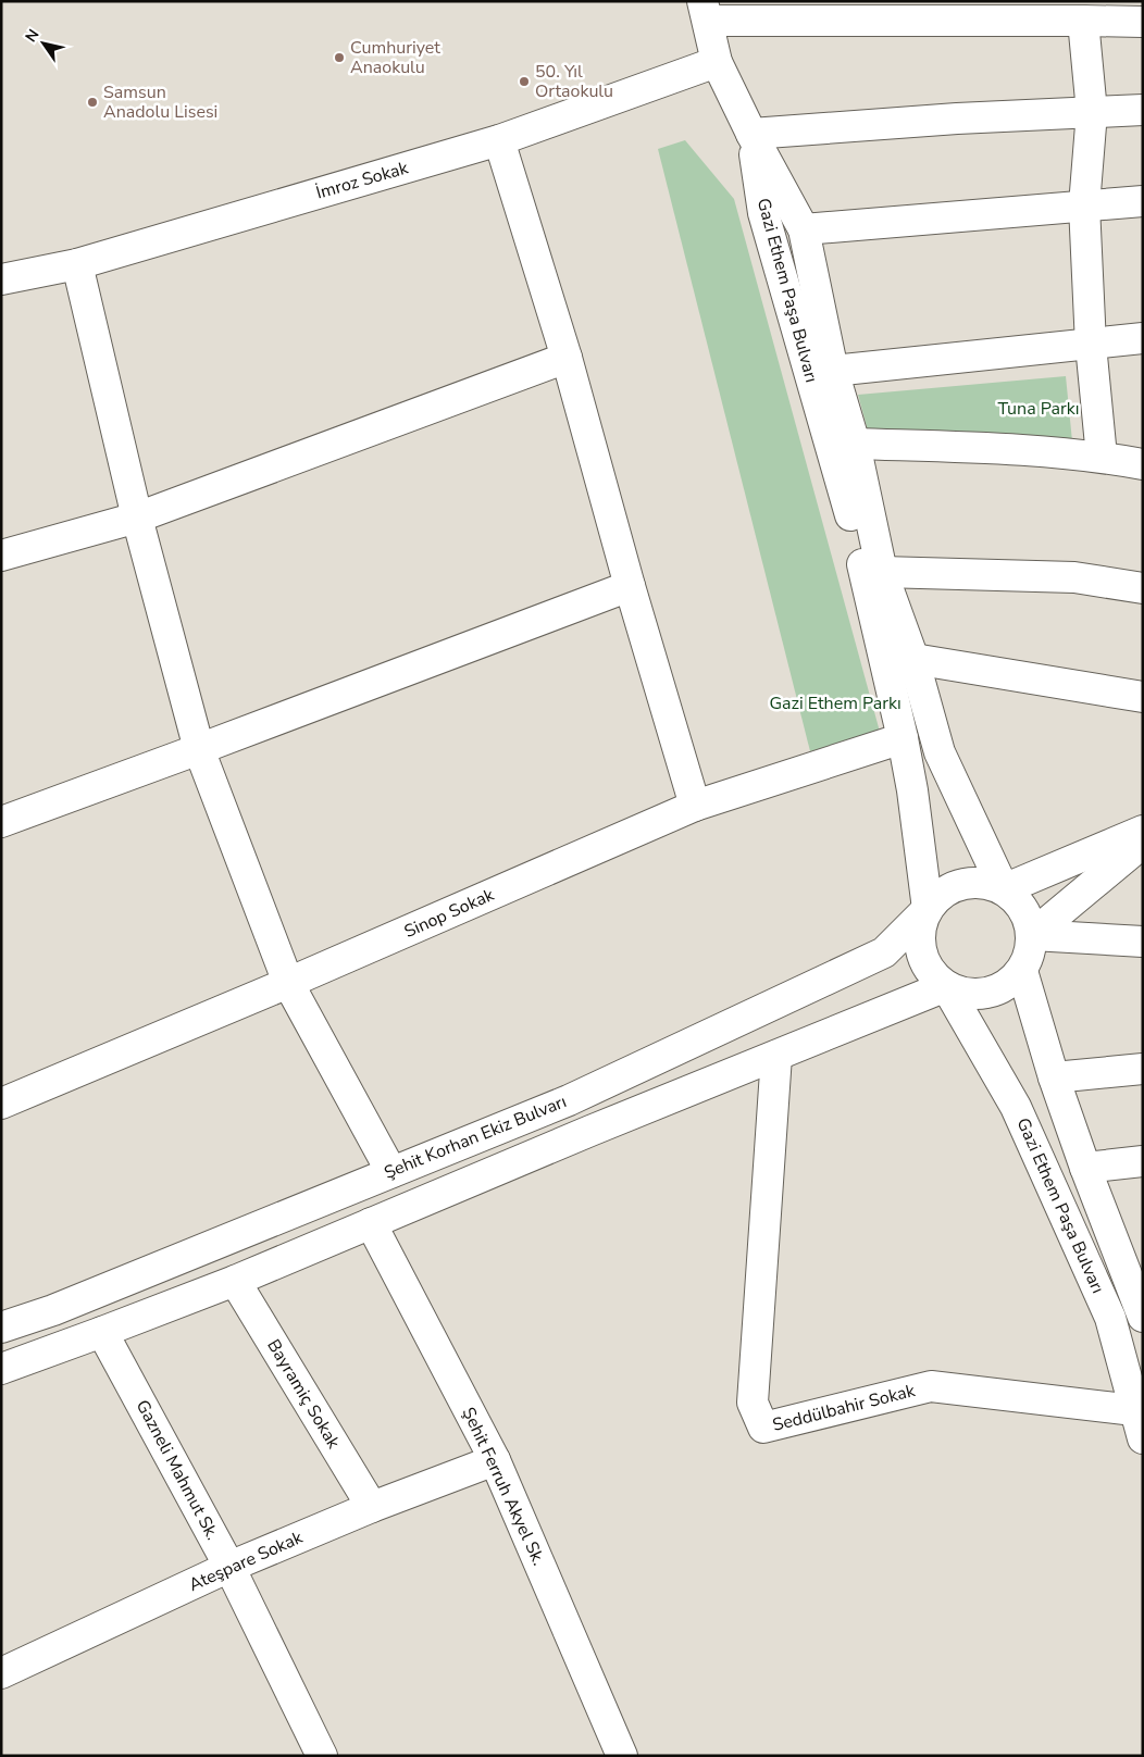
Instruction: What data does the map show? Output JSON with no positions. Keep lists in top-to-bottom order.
{
  "streets": {
    "street": [
      "İmroz Sokak",
      "Gazi Ethem Paşa Bulvarı",
      "Sinop Sokak",
      "Şehit Korhan Ekiz Bulvarı",
      "Bayramiç Sokak",
      "Seddülbahir Sokak",
      "Gazneli Mahmut Sk.",
      "Şehit Ferruh Akyel Sk.",
      "Ateşpare Sokak"
    ]
  },
  "crossings": [
    ["Gazi Ethem Paşa Bulvarı", "Sinop Sokak"],
    ["Gazi Ethem Paşa Bulvarı", "Şehit Korhan Ekiz Bulvarı"],
    ["Gazi Ethem Paşa Bulvarı", "Seddülbahir Sokak"],
    ["Şehit Korhan Ekiz Bulvarı", "Bayramiç Sokak"],
    ["Şehit Korhan Ekiz Bulvarı", "Seddülbahir Sokak"],
    ["Şehit Korhan Ekiz Bulvarı", "Gazneli Mahmut Sk."],
    ["Şehit Korhan Ekiz Bulvarı", "Şehit Ferruh Akyel Sk."],
    ["Bayramiç Sokak", "Ateşpare Sokak"],
    ["Gazneli Mahmut Sk.", "Ateşpare Sokak"],
    ["Şehit Ferruh Akyel Sk.", "Ateşpare Sokak"]
  ],
  "parks": ["Tuna Parkı", "Gazi Ethem Parkı"],
  "places": ["Cumhuriyet Anaokulu", "50. Yıl Ortaokulu", "Samsun Anadolu Lisesi"],
  "north": "top left"
}
